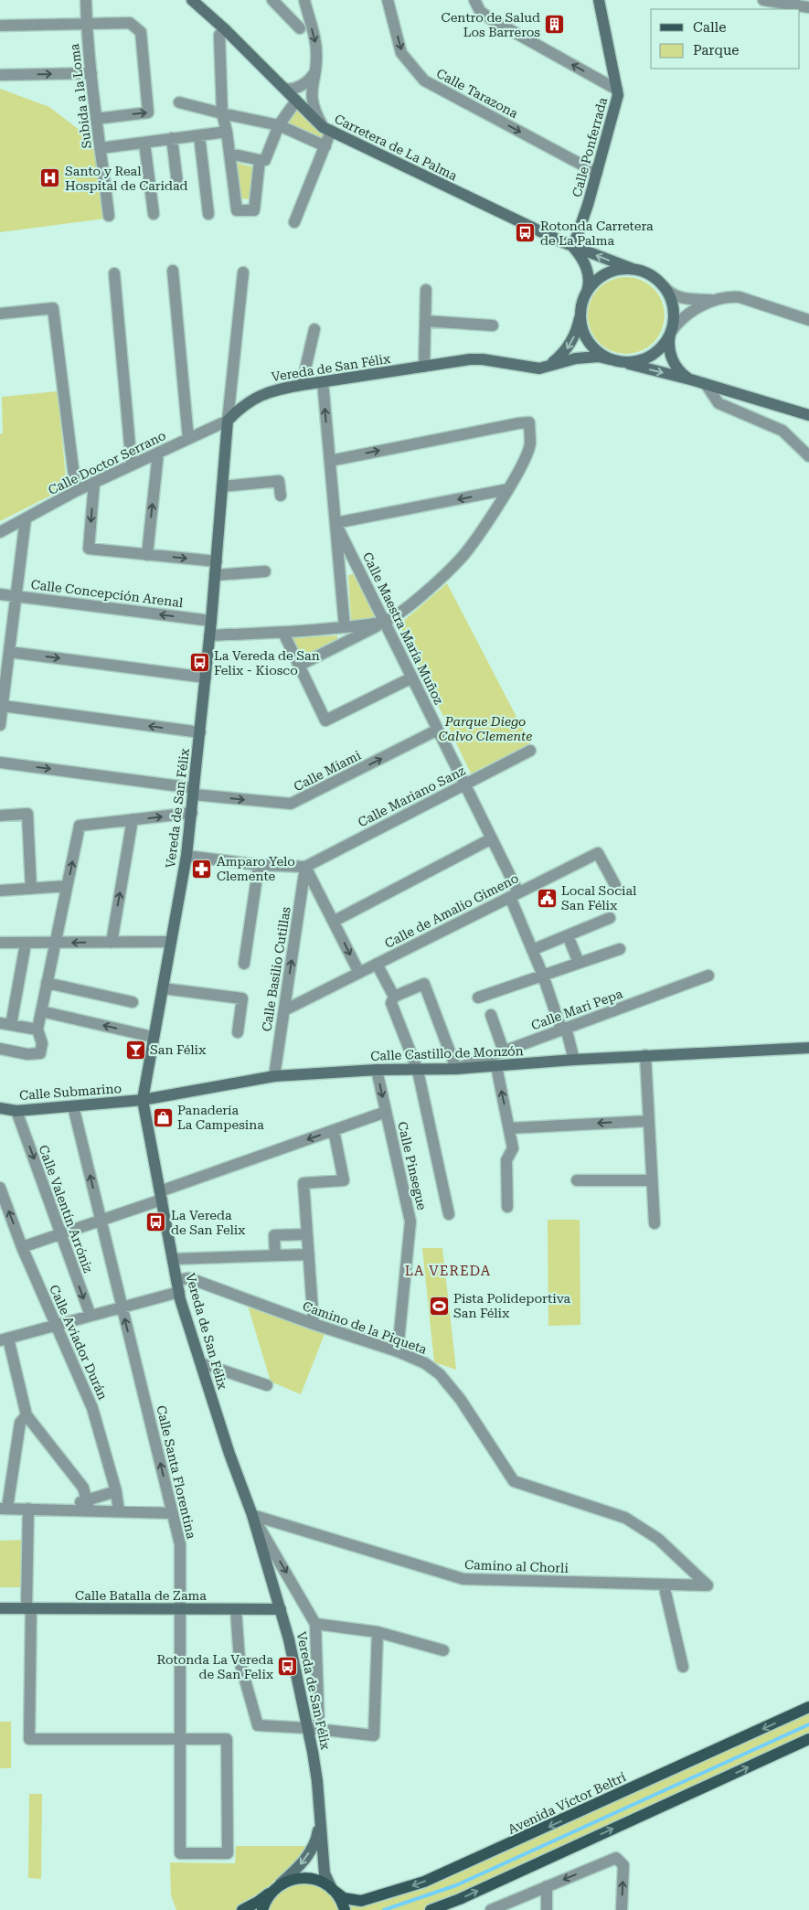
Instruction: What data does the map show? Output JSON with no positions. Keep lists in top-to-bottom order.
{
  "streets": {
    "main road": [
      "Carretera de La Palma",
      "Calle Ponferrada",
      "Vereda de San Félix",
      "Calle Castillo de Monzón",
      "Calle Submarino",
      "Calle Batalla de Zama",
      "Avenida Víctor Beltrí"
    ],
    "street": [
      "Calle Tarazona",
      "Subida a la Loma",
      "Calle Doctor Serrano",
      "Calle Concepción Arenal",
      "Calle Maestra María Muñoz",
      "Calle Miami",
      "Calle Mariano Sanz",
      "Calle de Amalio Gimeno",
      "Calle Basilio Cutillas",
      "Calle Mari Pepa",
      "Calle Pinsegue",
      "Calle Valentín Arróniz",
      "Camino de la Piqueta",
      "Calle Aviador Durán",
      "Calle Santa Florentina",
      "Camino al Chorli"
    ]
  },
  "crossings": [
    ["Calle Tarazona", "Calle Ponferrada"],
    ["Carretera de La Palma", "Calle Ponferrada"],
    ["Carretera de La Palma", "Vereda de San Félix"],
    ["Vereda de San Félix", "Calle Doctor Serrano"],
    ["Vereda de San Félix", "Calle Concepción Arenal"],
    ["Vereda de San Félix", "Calle Maestra María Muñoz"],
    ["Vereda de San Félix", "Calle Miami"],
    ["Vereda de San Félix", "Calle Castillo de Monzón"],
    ["Vereda de San Félix", "Calle Submarino"],
    ["Vereda de San Félix", "Camino de la Piqueta"],
    ["Vereda de San Félix", "Camino al Chorli"],
    ["Vereda de San Félix", "Calle Batalla de Zama"],
    ["Calle Maestra María Muñoz", "Calle Miami"],
    ["Calle Maestra María Muñoz", "Calle Mariano Sanz"],
    ["Calle Maestra María Muñoz", "Calle de Amalio Gimeno"],
    ["Calle Maestra María Muñoz", "Calle Mari Pepa"],
    ["Calle Maestra María Muñoz", "Calle Castillo de Monzón"],
    ["Calle Mariano Sanz", "Calle Basilio Cutillas"],
    ["Calle de Amalio Gimeno", "Calle Basilio Cutillas"],
    ["Calle Basilio Cutillas", "Calle Castillo de Monzón"],
    ["Calle Mari Pepa", "Calle Castillo de Monzón"],
    ["Calle Castillo de Monzón", "Calle Submarino"],
    ["Calle Castillo de Monzón", "Calle Pinsegue"],
    ["Calle Submarino", "Calle Valentín Arróniz"],
    ["Calle Submarino", "Calle Santa Florentina"],
    ["Calle Pinsegue", "Camino de la Piqueta"],
    ["Calle Valentín Arróniz", "Camino de la Piqueta"],
    ["Camino de la Piqueta", "Calle Aviador Durán"],
    ["Camino de la Piqueta", "Calle Santa Florentina"],
    ["Camino de la Piqueta", "Camino al Chorli"],
    ["Calle Santa Florentina", "Calle Batalla de Zama"]
  ],
  "one_way": ["Calle Valentín Arróniz"],
  "districts": ["LA VEREDA"],
  "parks": ["Parque Diego Calvo Clemente"],
  "places": {
    "building": ["Centro de Salud Los Barreros"],
    "hospital": ["Santo y Real Hospital de Caridad"],
    "bus stop": [
      "Rotonda Carretera de La Palma",
      "La Vereda de San Felix - Kiosco",
      "La Vereda de San Felix",
      "Rotonda La Vereda de San Felix"
    ],
    "pharmacy": ["Amparo Yelo Clemente"],
    "public building": ["Local Social San Félix"],
    "bar": ["San Félix"],
    "shop": ["Panadería La Campesina"],
    "sports": ["Pista Polideportiva San Félix"]
  },
  "legend": ["Calle", "Parque"]
}
